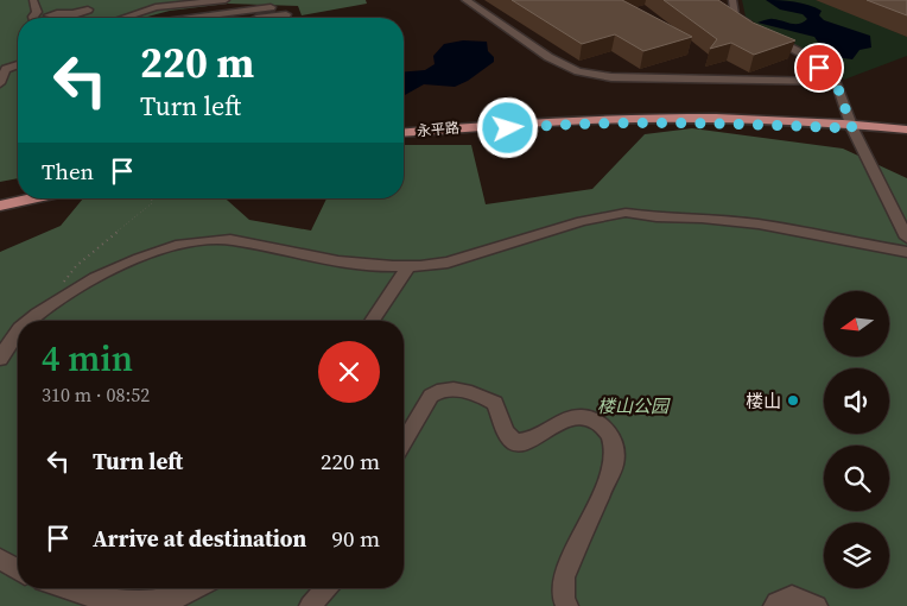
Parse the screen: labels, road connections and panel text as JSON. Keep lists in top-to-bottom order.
{
  "streets": {
    "main road": ["永平路"]
  },
  "parks": ["楼山公园"],
  "places": ["楼山"],
  "north": "left",
  "page": {
    "turn": ["220 m", "Turn left"],
    "then": "Then",
    "heading": ["4 min", "310 m · 08:52"],
    "list": [
      {
        "name": "Turn left",
        "value": "220 m"
      },
      {
        "name": "Arrive at destination",
        "value": "90 m"
      }
    ]
  }
}
